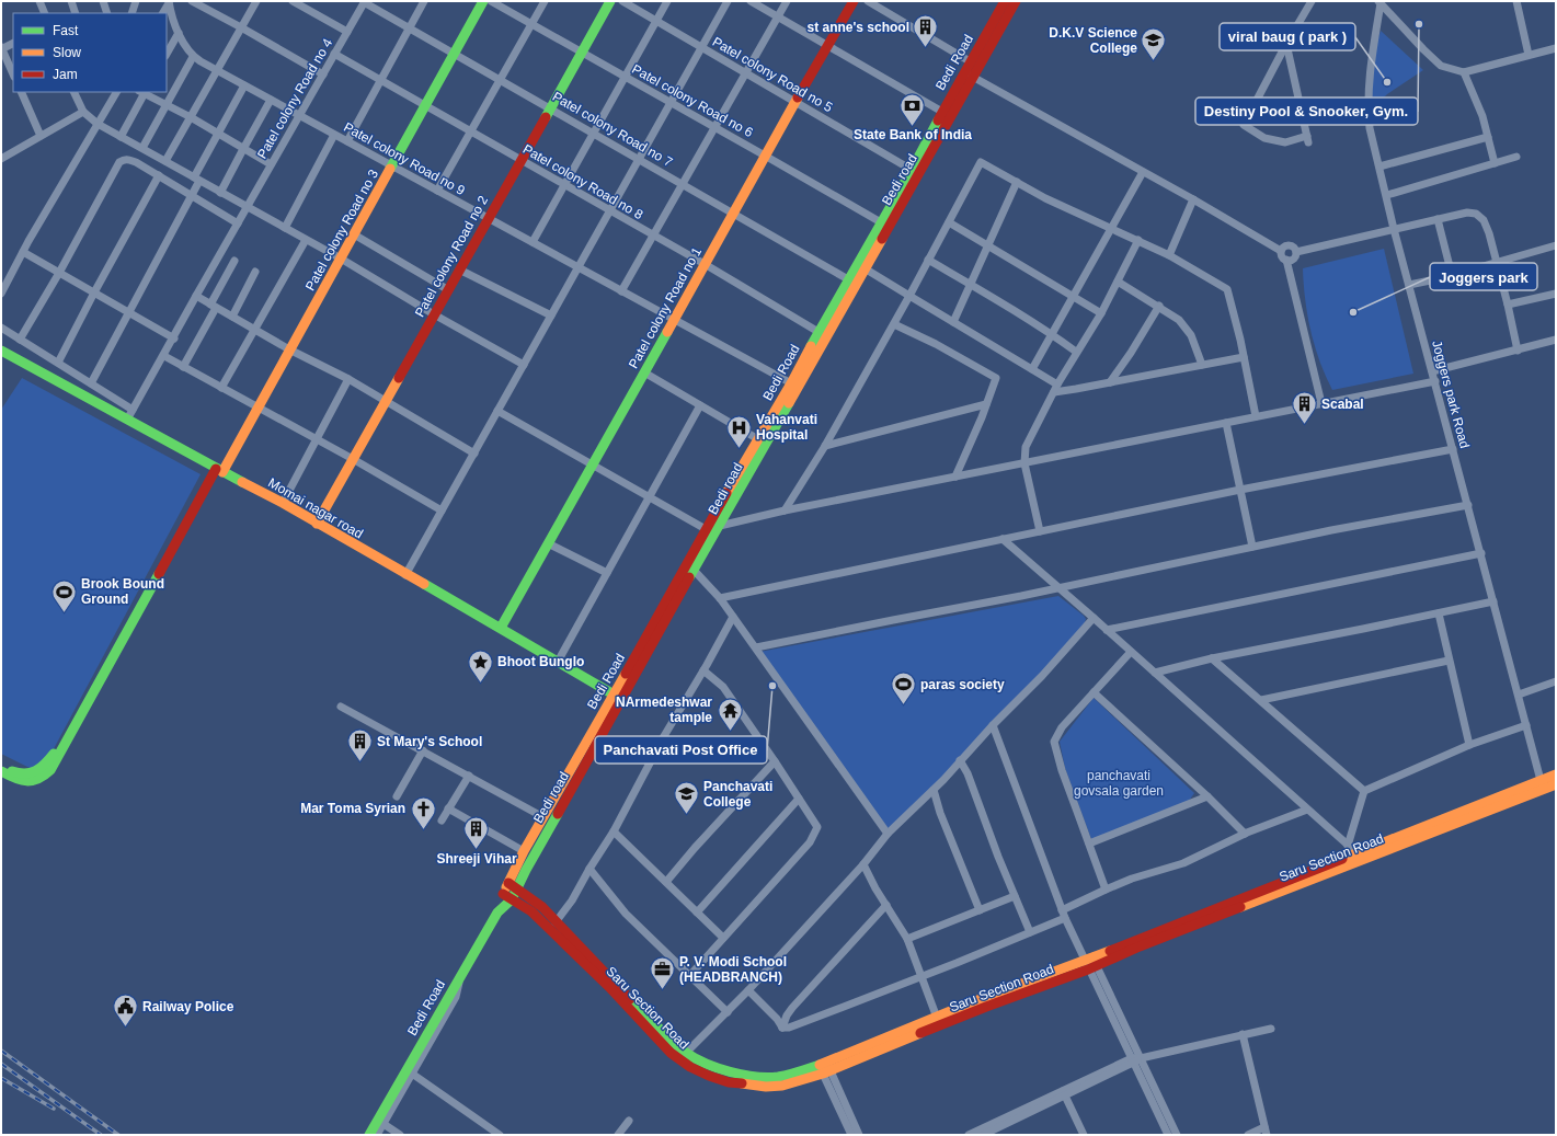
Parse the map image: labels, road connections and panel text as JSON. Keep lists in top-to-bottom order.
{
  "streets": {
    "street": [
      "Bedi Road",
      "Patel colony Road no 5",
      "Patel colony Road no 4",
      "Patel colony Road no 6",
      "Patel colony Road no 7",
      "Patel colony Road no 9",
      "Bedi road",
      "Patel colony Road no 8",
      "Patel colony Road no 3",
      "Patel colony Road no 2",
      "Patel colony Road no 1",
      "Joggers park Road",
      "Momai nagar road",
      "Saru Section Road"
    ]
  },
  "crossings": [
    ["Bedi Road", "Patel colony Road no 5"],
    ["Bedi Road", "Patel colony Road no 6"],
    ["Bedi Road", "Patel colony Road no 7"],
    ["Bedi Road", "Patel colony Road no 9"],
    ["Bedi Road", "Bedi road"],
    ["Bedi Road", "Patel colony Road no 8"],
    ["Bedi Road", "Momai nagar road"],
    ["Bedi Road", "Saru Section Road"],
    ["Patel colony Road no 5", "Patel colony Road no 1"],
    ["Patel colony Road no 4", "Patel colony Road no 7"],
    ["Patel colony Road no 4", "Patel colony Road no 9"],
    ["Patel colony Road no 4", "Patel colony Road no 8"],
    ["Patel colony Road no 4", "Momai nagar road"],
    ["Patel colony Road no 6", "Patel colony Road no 2"],
    ["Patel colony Road no 6", "Patel colony Road no 1"],
    ["Patel colony Road no 7", "Patel colony Road no 3"],
    ["Patel colony Road no 7", "Patel colony Road no 2"],
    ["Patel colony Road no 7", "Patel colony Road no 1"],
    ["Patel colony Road no 9", "Bedi road"],
    ["Patel colony Road no 9", "Patel colony Road no 3"],
    ["Patel colony Road no 9", "Patel colony Road no 2"],
    ["Patel colony Road no 9", "Patel colony Road no 1"],
    ["Bedi road", "Saru Section Road"],
    ["Patel colony Road no 8", "Patel colony Road no 3"],
    ["Patel colony Road no 8", "Patel colony Road no 2"],
    ["Patel colony Road no 8", "Patel colony Road no 1"],
    ["Patel colony Road no 3", "Momai nagar road"],
    ["Patel colony Road no 2", "Momai nagar road"],
    ["Patel colony Road no 1", "Momai nagar road"],
    ["Joggers park Road", "Saru Section Road"]
  ],
  "parks": ["panchavati govsala garden"],
  "places": {
    "other": [
      "Destiny Pool & Snooker, Gym.",
      "viral baug ( park )",
      "Joggers park",
      "Panchavati Post Office"
    ],
    "building": [
      "st anne's school",
      "Scabal",
      "St Mary's School",
      "Shreeji Vihar"
    ],
    "school or university": ["D.K.V Science College", "Panchavati College"],
    "bank": ["State Bank of India"],
    "hospital": ["Vahanvati Hospital"],
    "sports": ["Brook Bound Ground", "paras society"],
    "place": ["Bhoot Bunglo"],
    "temple": ["NArmedeshwar tample"],
    "church": ["Mar Toma Syrian"],
    "office": ["P. V. Modi School (HEADBRANCH)"],
    "public building": ["Railway Police"]
  },
  "legend": ["Fast", "Slow", "Jam"]
}
